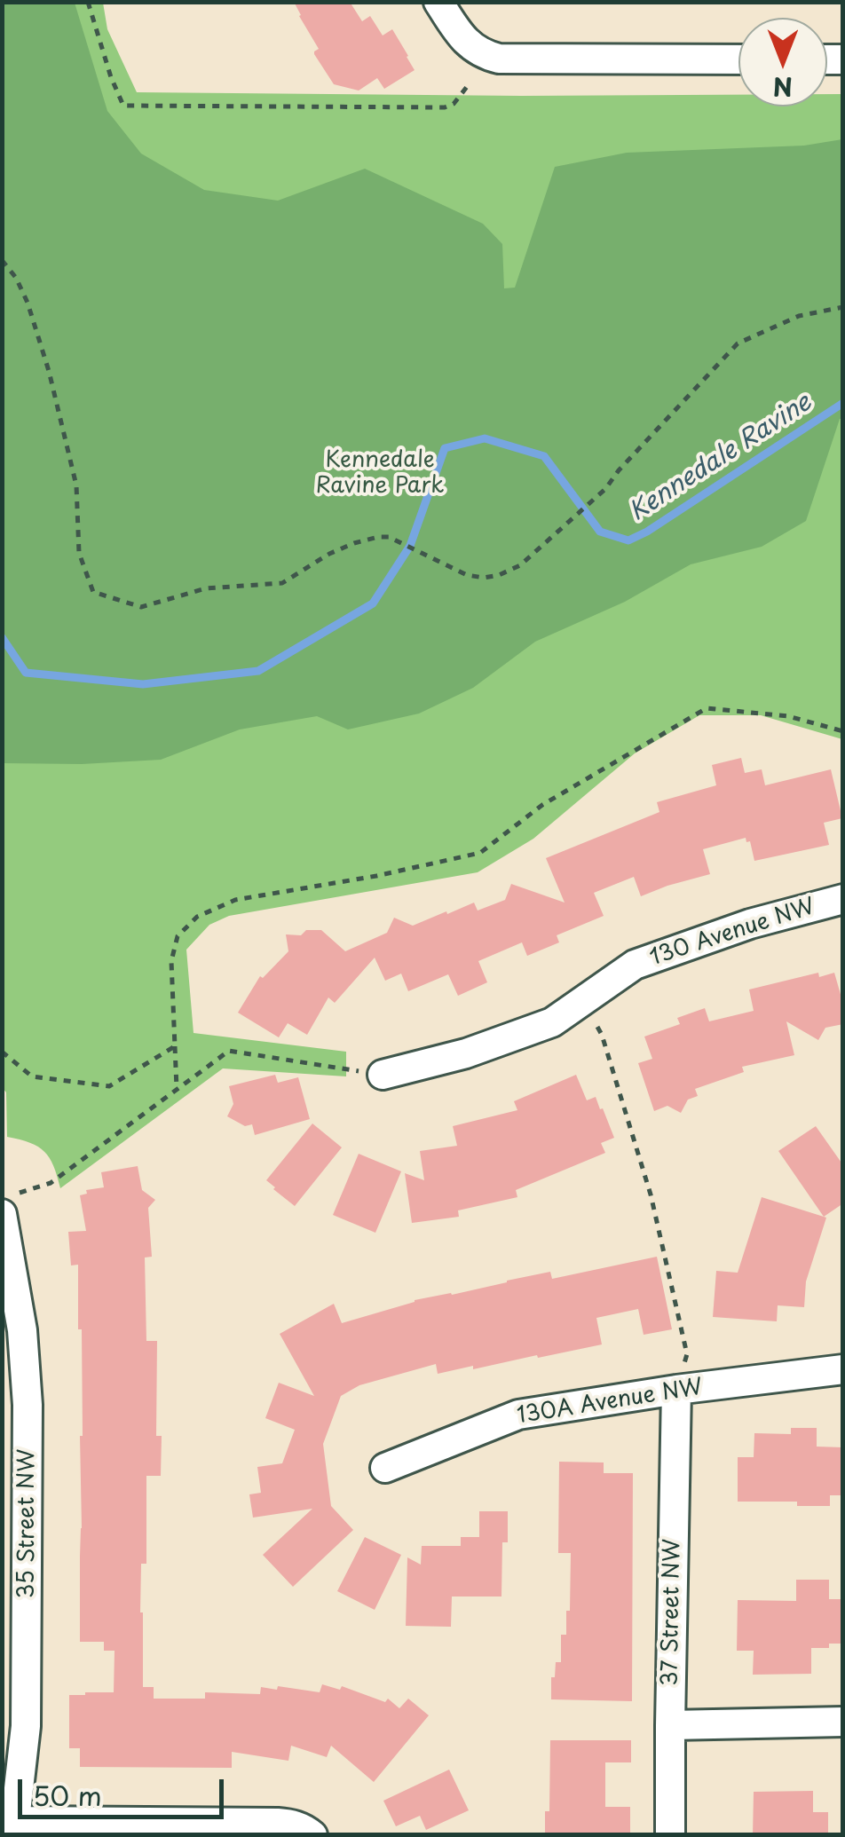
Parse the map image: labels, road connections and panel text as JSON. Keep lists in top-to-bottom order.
{
  "streets": {
    "street": [
      "130 Avenue NW",
      "130A Avenue NW",
      "35 Street NW",
      "37 Street NW"
    ]
  },
  "crossings": [
    ["130A Avenue NW", "37 Street NW"]
  ],
  "water": ["Kennedale Ravine"],
  "parks": ["Kennedale Ravine Park"],
  "scale_bar": "50 m",
  "north": "bottom"
}
